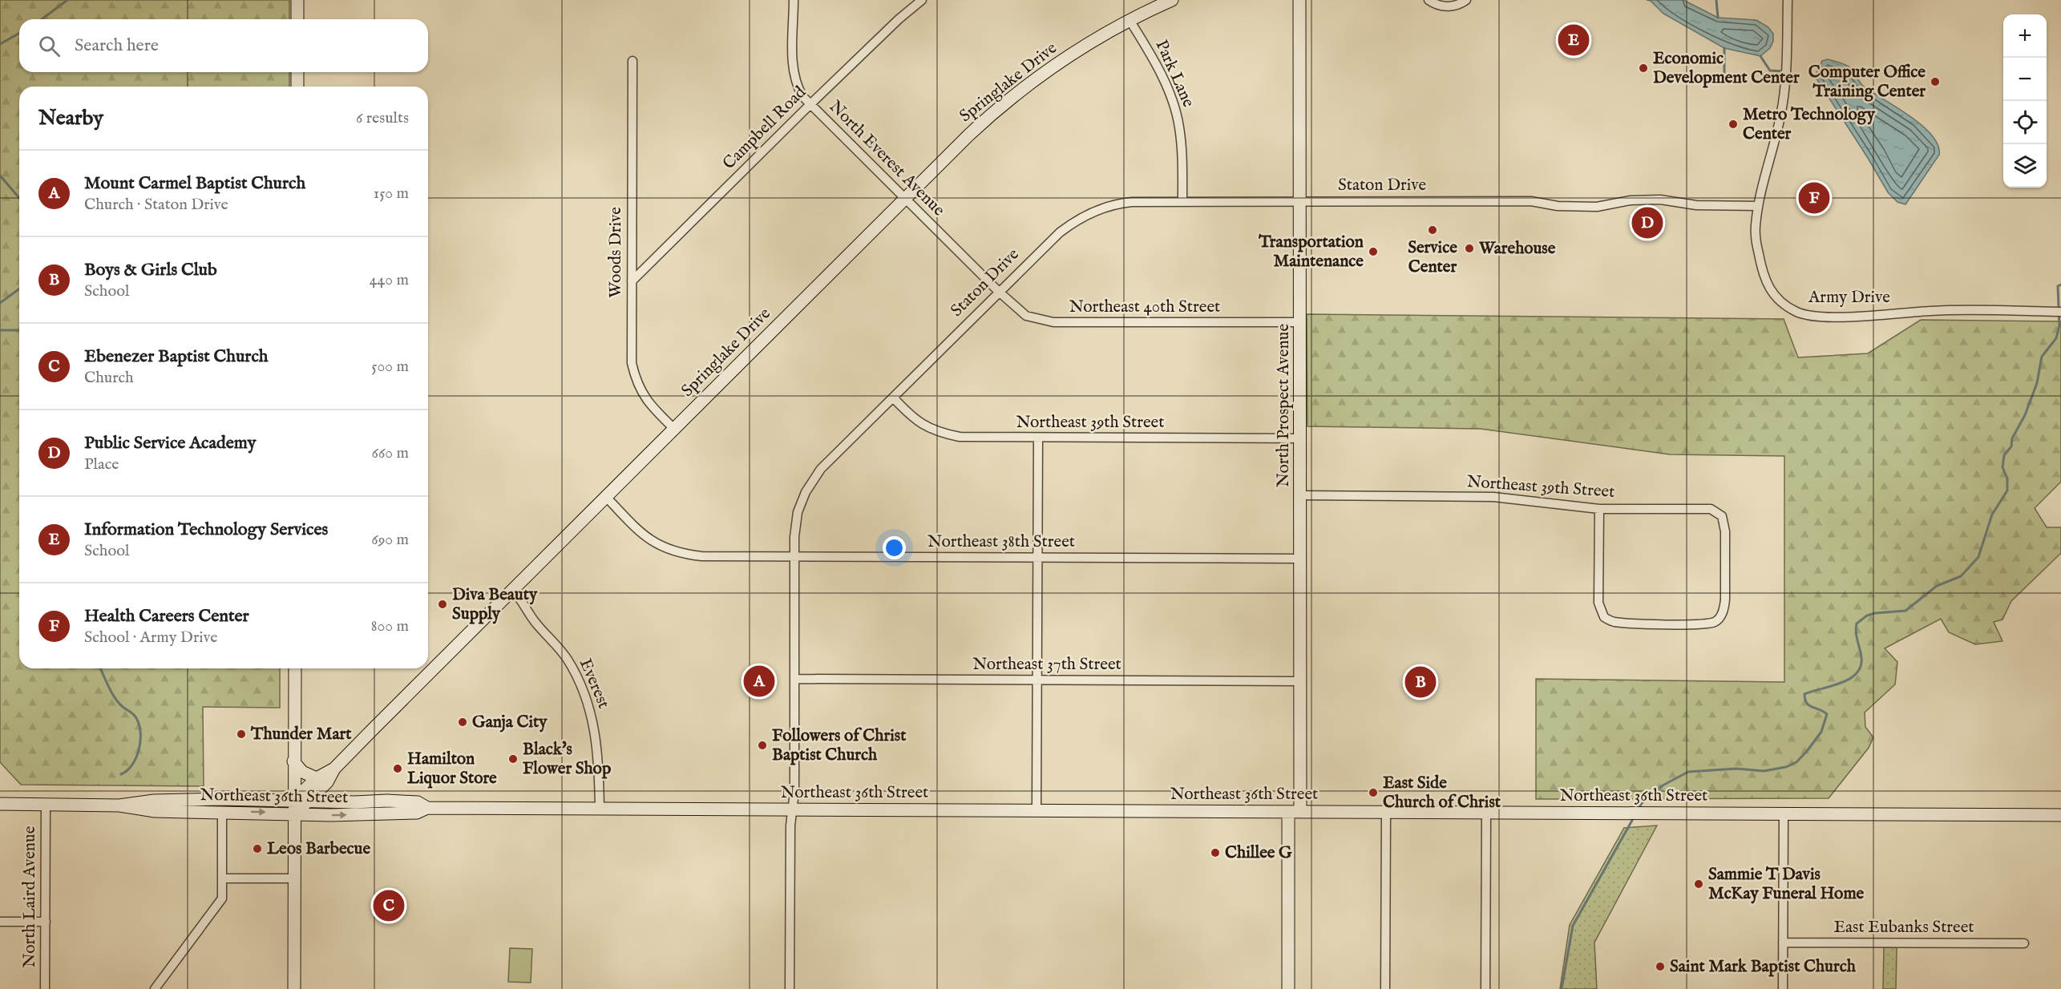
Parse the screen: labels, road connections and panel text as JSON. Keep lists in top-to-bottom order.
{
  "streets": {
    "street": [
      "Park Lane",
      "Springlake Drive",
      "Campbell Road",
      "North Everest Avenue",
      "Staton Drive",
      "Woods Drive",
      "Army Drive",
      "Northeast 40th Street",
      "North Prospect Avenue",
      "Northeast 39th Street",
      "Northeast 38th Street",
      "Northeast 37th Street",
      "Everest",
      "Northeast 36th Street",
      "North Laird Avenue",
      "East Eubanks Street"
    ]
  },
  "crossings": [
    ["Park Lane", "Springlake Drive"],
    ["Park Lane", "Staton Drive"],
    ["Springlake Drive", "North Everest Avenue"],
    ["Springlake Drive", "Woods Drive"],
    ["Springlake Drive", "Northeast 38th Street"],
    ["Springlake Drive", "Everest"],
    ["Springlake Drive", "Northeast 36th Street"],
    ["Campbell Road", "North Everest Avenue"],
    ["Campbell Road", "Woods Drive"],
    ["North Everest Avenue", "Staton Drive"],
    ["North Everest Avenue", "Northeast 40th Street"],
    ["Staton Drive", "Army Drive"],
    ["Staton Drive", "Northeast 40th Street"],
    ["Staton Drive", "North Prospect Avenue"],
    ["Staton Drive", "Northeast 39th Street"],
    ["Staton Drive", "Northeast 38th Street"],
    ["Staton Drive", "Northeast 37th Street"],
    ["Staton Drive", "Northeast 36th Street"],
    ["Northeast 40th Street", "North Prospect Avenue"],
    ["North Prospect Avenue", "Northeast 39th Street"],
    ["North Prospect Avenue", "Northeast 38th Street"],
    ["North Prospect Avenue", "Northeast 37th Street"],
    ["North Prospect Avenue", "Northeast 36th Street"],
    ["Everest", "Northeast 36th Street"],
    ["Northeast 36th Street", "North Laird Avenue"]
  ],
  "places": [
    "Economic Development Center",
    "Computer Office Training Center",
    "Metro Technology Center",
    "Service Center",
    "Warehouse",
    "Transportation Maintenance",
    "Diva Beauty Supply",
    "Ganja City",
    "Thunder Mart",
    "Followers of Christ Baptist Church",
    "Black's Flower Shop",
    "Hamilton Liquor Store",
    "East Side Church of Christ",
    "Leos Barbecue",
    "Chillee G",
    "Sammie T Davis McKay Funeral Home",
    "Saint Mark Baptist Church"
  ],
  "page": {
    "map_buttons": ["+", "−"],
    "search": "Search here",
    "pins": [
      "E",
      "F",
      "D",
      "A",
      "B",
      "C"
    ],
    "heading": ["Nearby", "6 results"],
    "list": [
      {
        "mark": "A",
        "name": "Mount Carmel Baptist Church",
        "note": "Church · Staton Drive",
        "value": "150 m"
      },
      {
        "mark": "B",
        "name": "Boys & Girls Club",
        "note": "School",
        "value": "440 m"
      },
      {
        "mark": "C",
        "name": "Ebenezer Baptist Church",
        "note": "Church",
        "value": "500 m"
      },
      {
        "mark": "D",
        "name": "Public Service Academy",
        "note": "Place",
        "value": "660 m"
      },
      {
        "mark": "E",
        "name": "Information Technology Services",
        "note": "School",
        "value": "690 m"
      },
      {
        "mark": "F",
        "name": "Health Careers Center",
        "note": "School · Army Drive",
        "value": "800 m"
      }
    ]
  }
}
